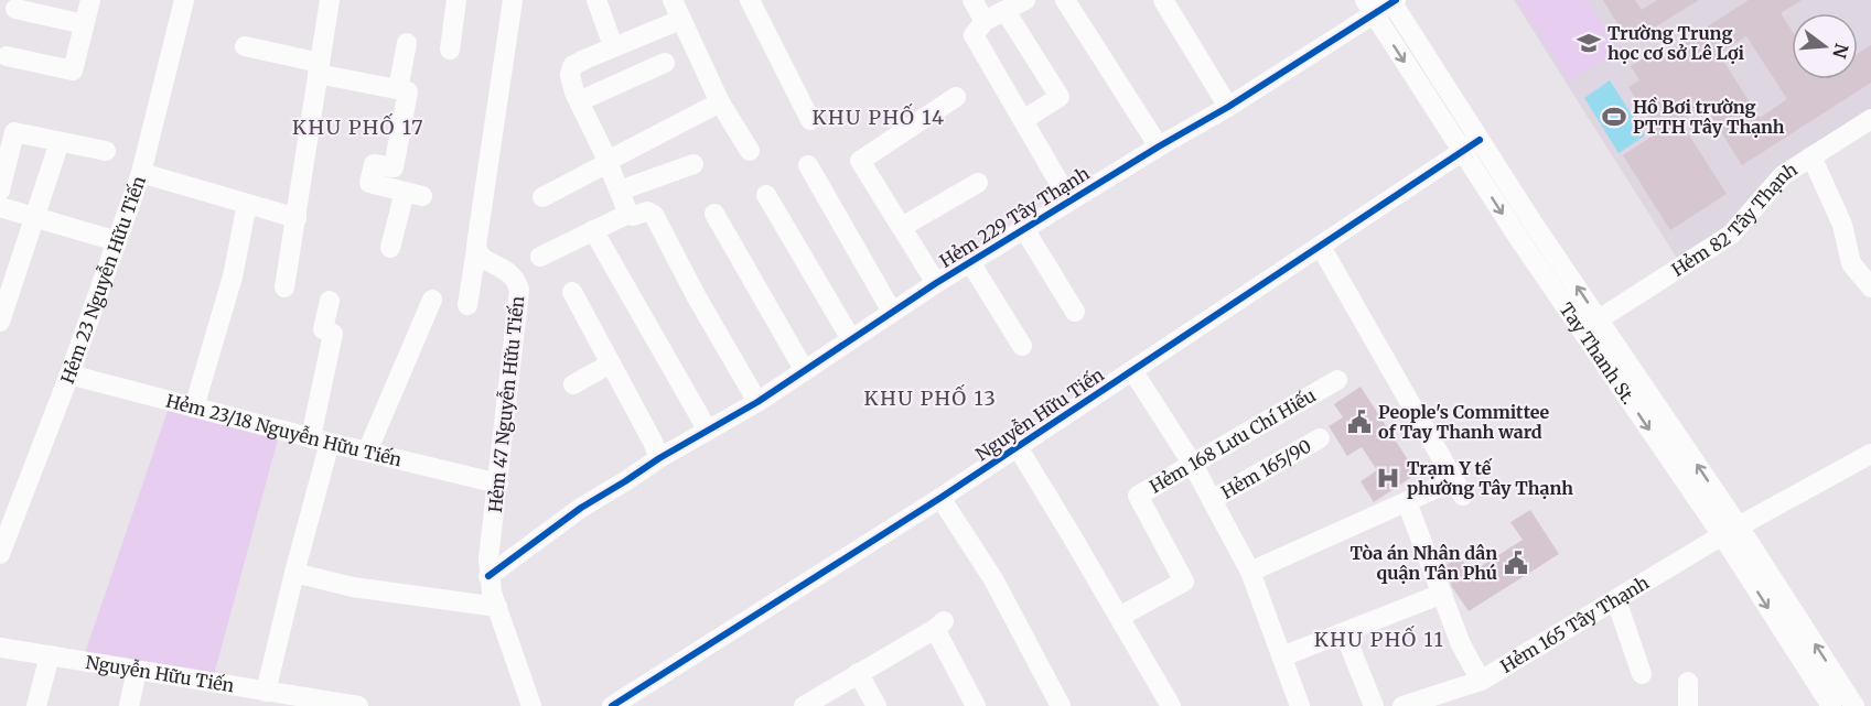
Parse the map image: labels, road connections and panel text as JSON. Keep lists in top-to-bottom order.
{
  "streets": {
    "street": [
      "Hẻm 229 Tây Thạnh",
      "Hẻm 82 Tây Thạnh",
      "Hẻm 23 Nguyễn Hữu Tiến",
      "Tay Thanh St.",
      "Hẻm 47 Nguyễn Hữu Tiến",
      "Nguyễn Hữu Tiến",
      "Hẻm 23/18 Nguyễn Hữu Tiến",
      "Hẻm 168 Lưu Chí Hiếu",
      "Hẻm 165/90",
      "Hẻm 165 Tây Thạnh"
    ]
  },
  "crossings": [
    ["Hẻm 229 Tây Thạnh", "Tay Thanh St."],
    ["Hẻm 229 Tây Thạnh", "Hẻm 47 Nguyễn Hữu Tiến"],
    ["Hẻm 82 Tây Thạnh", "Tay Thanh St."],
    ["Hẻm 23 Nguyễn Hữu Tiến", "Hẻm 23/18 Nguyễn Hữu Tiến"],
    ["Tay Thanh St.", "Nguyễn Hữu Tiến"],
    ["Tay Thanh St.", "Hẻm 165 Tây Thạnh"],
    ["Hẻm 47 Nguyễn Hữu Tiến", "Hẻm 23/18 Nguyễn Hữu Tiến"]
  ],
  "districts": [
    "KHU PHỐ 14",
    "KHU PHỐ 17",
    "KHU PHỐ 13",
    "KHU PHỐ 11"
  ],
  "places": {
    "school or university": ["Trường Trung học cơ sở Lê Lợi"],
    "sports": ["Hồ Bơi trường PTTH Tây Thạnh"],
    "public building": ["People's Committee of Tay Thanh ward", "Tòa án Nhân dân quận Tân Phú"],
    "hospital": ["Trạm Y tế phường Tây Thạnh"]
  },
  "north": "right"
}
